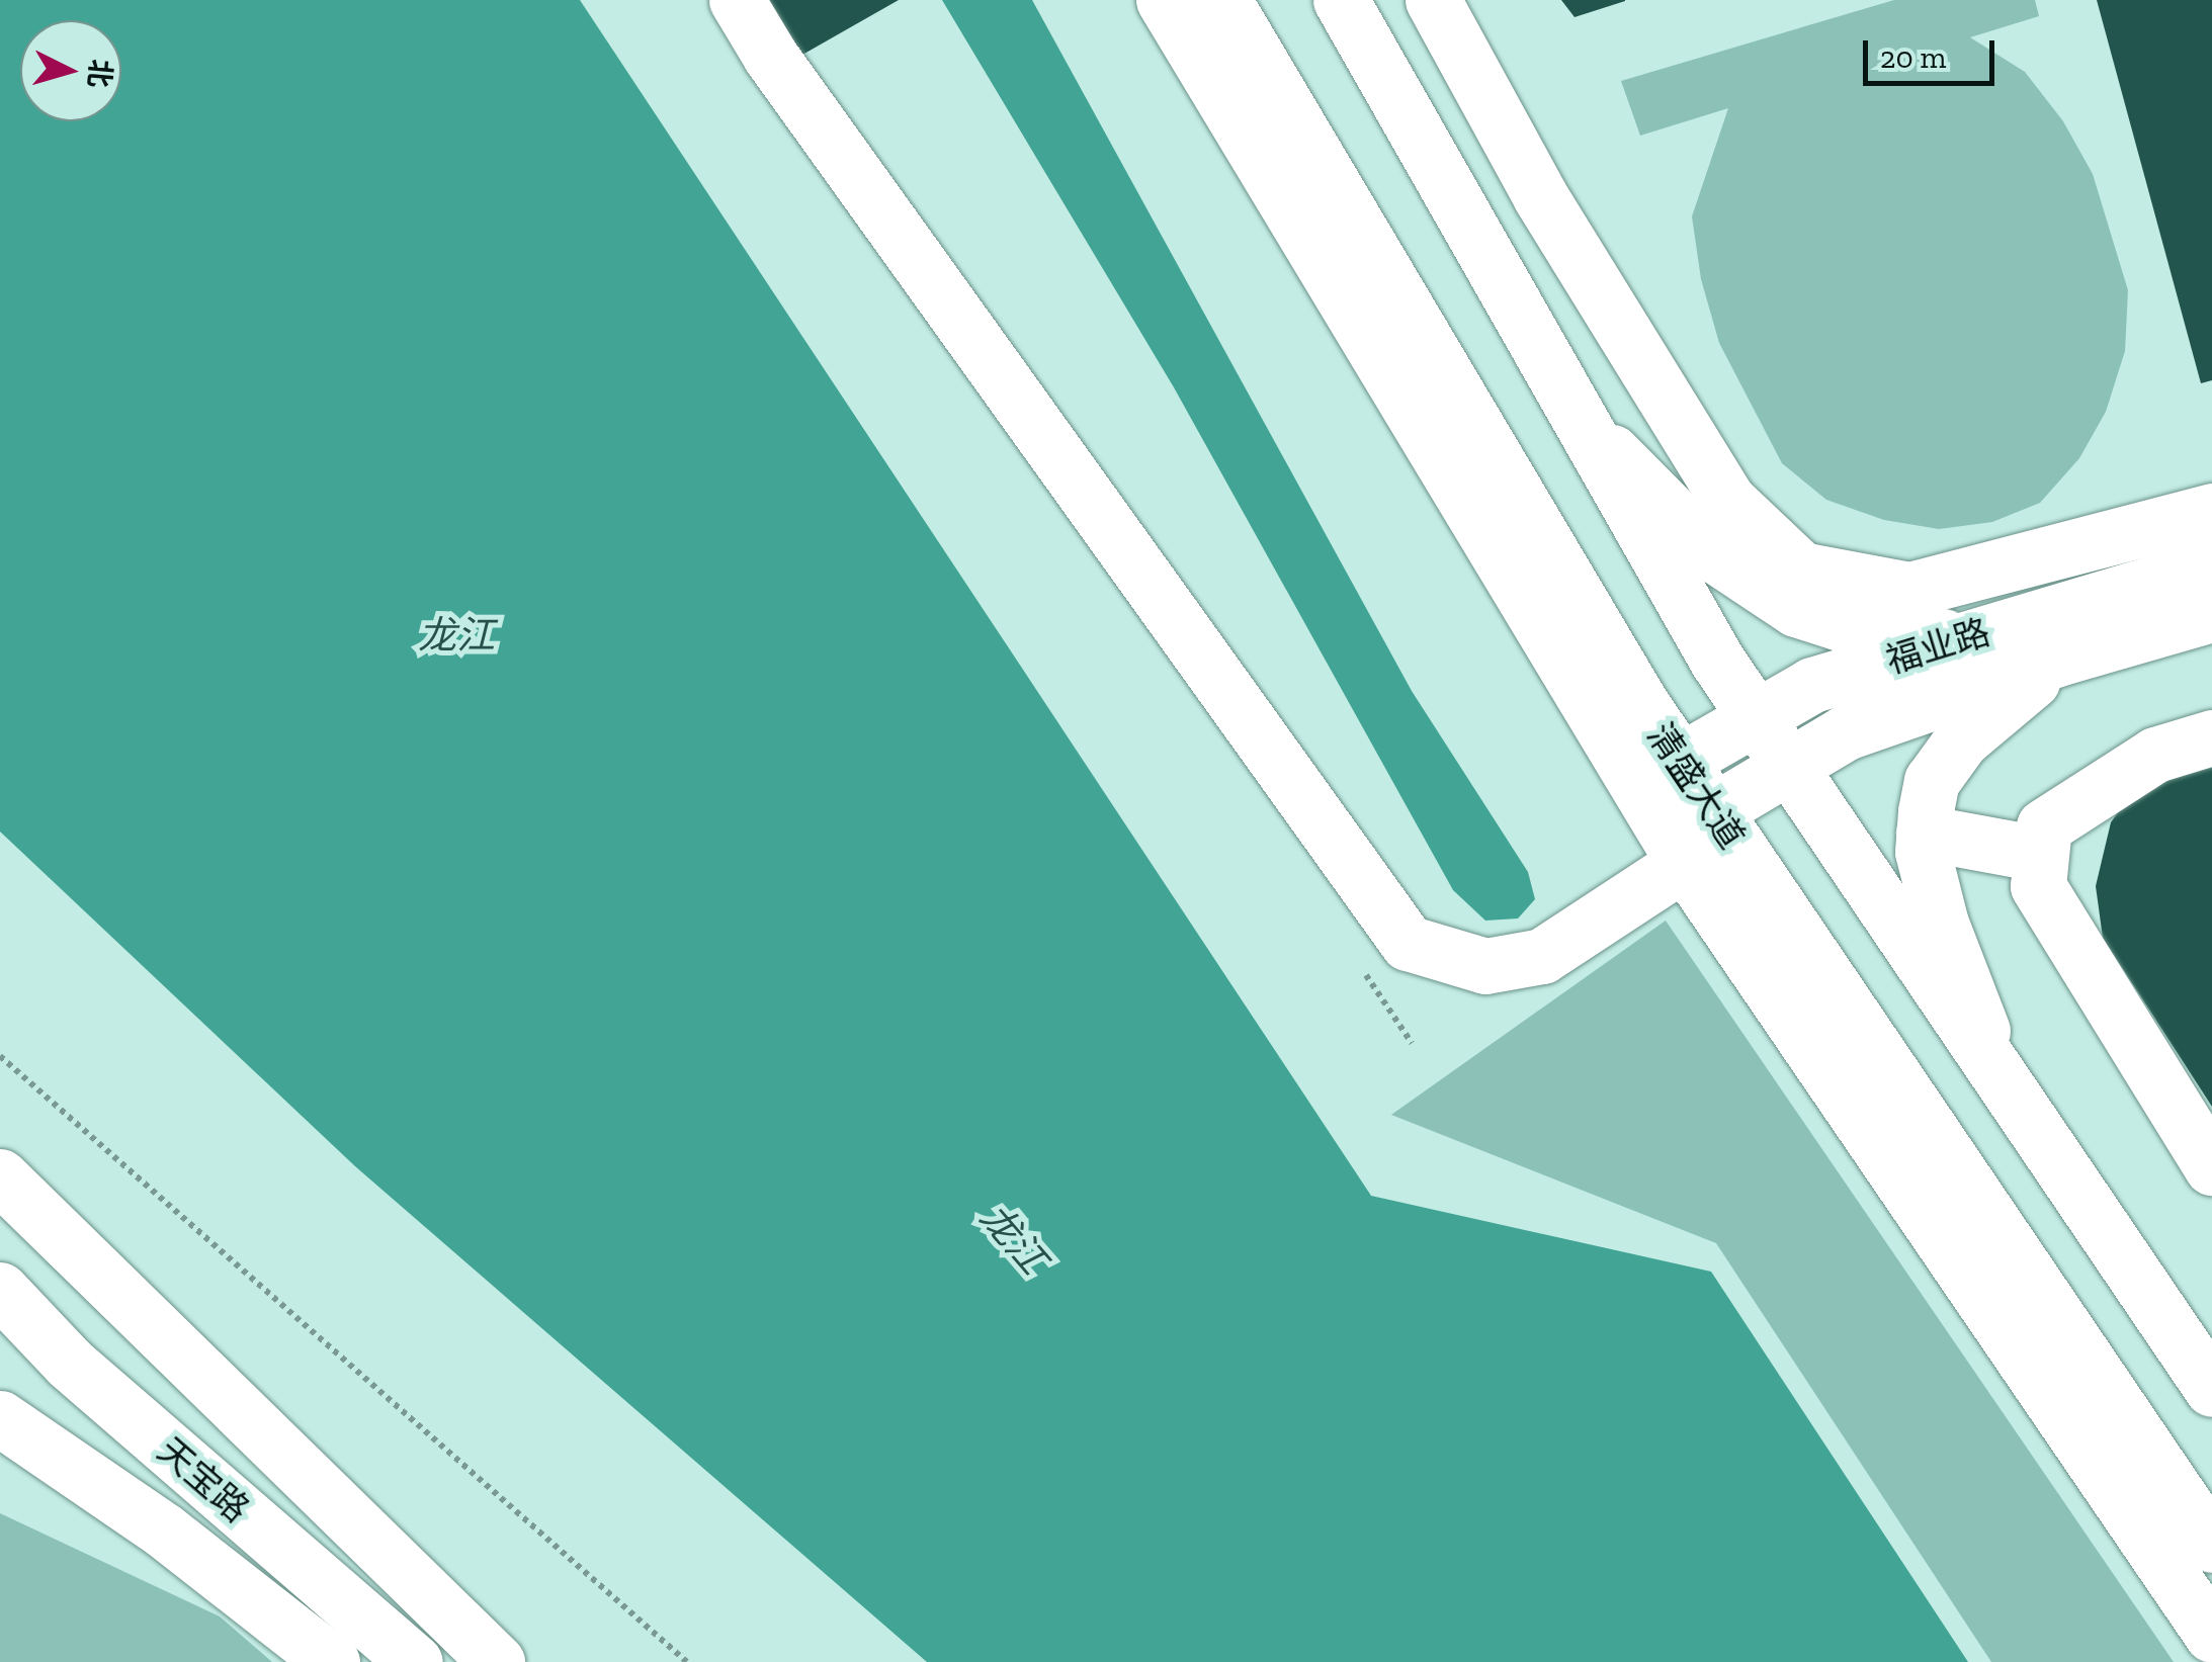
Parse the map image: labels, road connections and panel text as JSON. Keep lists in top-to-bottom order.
{
  "streets": {
    "street": ["福业路", "清盛大道", "天宝路"]
  },
  "crossings": [
    ["福业路", "清盛大道"]
  ],
  "water": ["龙江"],
  "scale_bar": "20 m",
  "north": "right"
}
